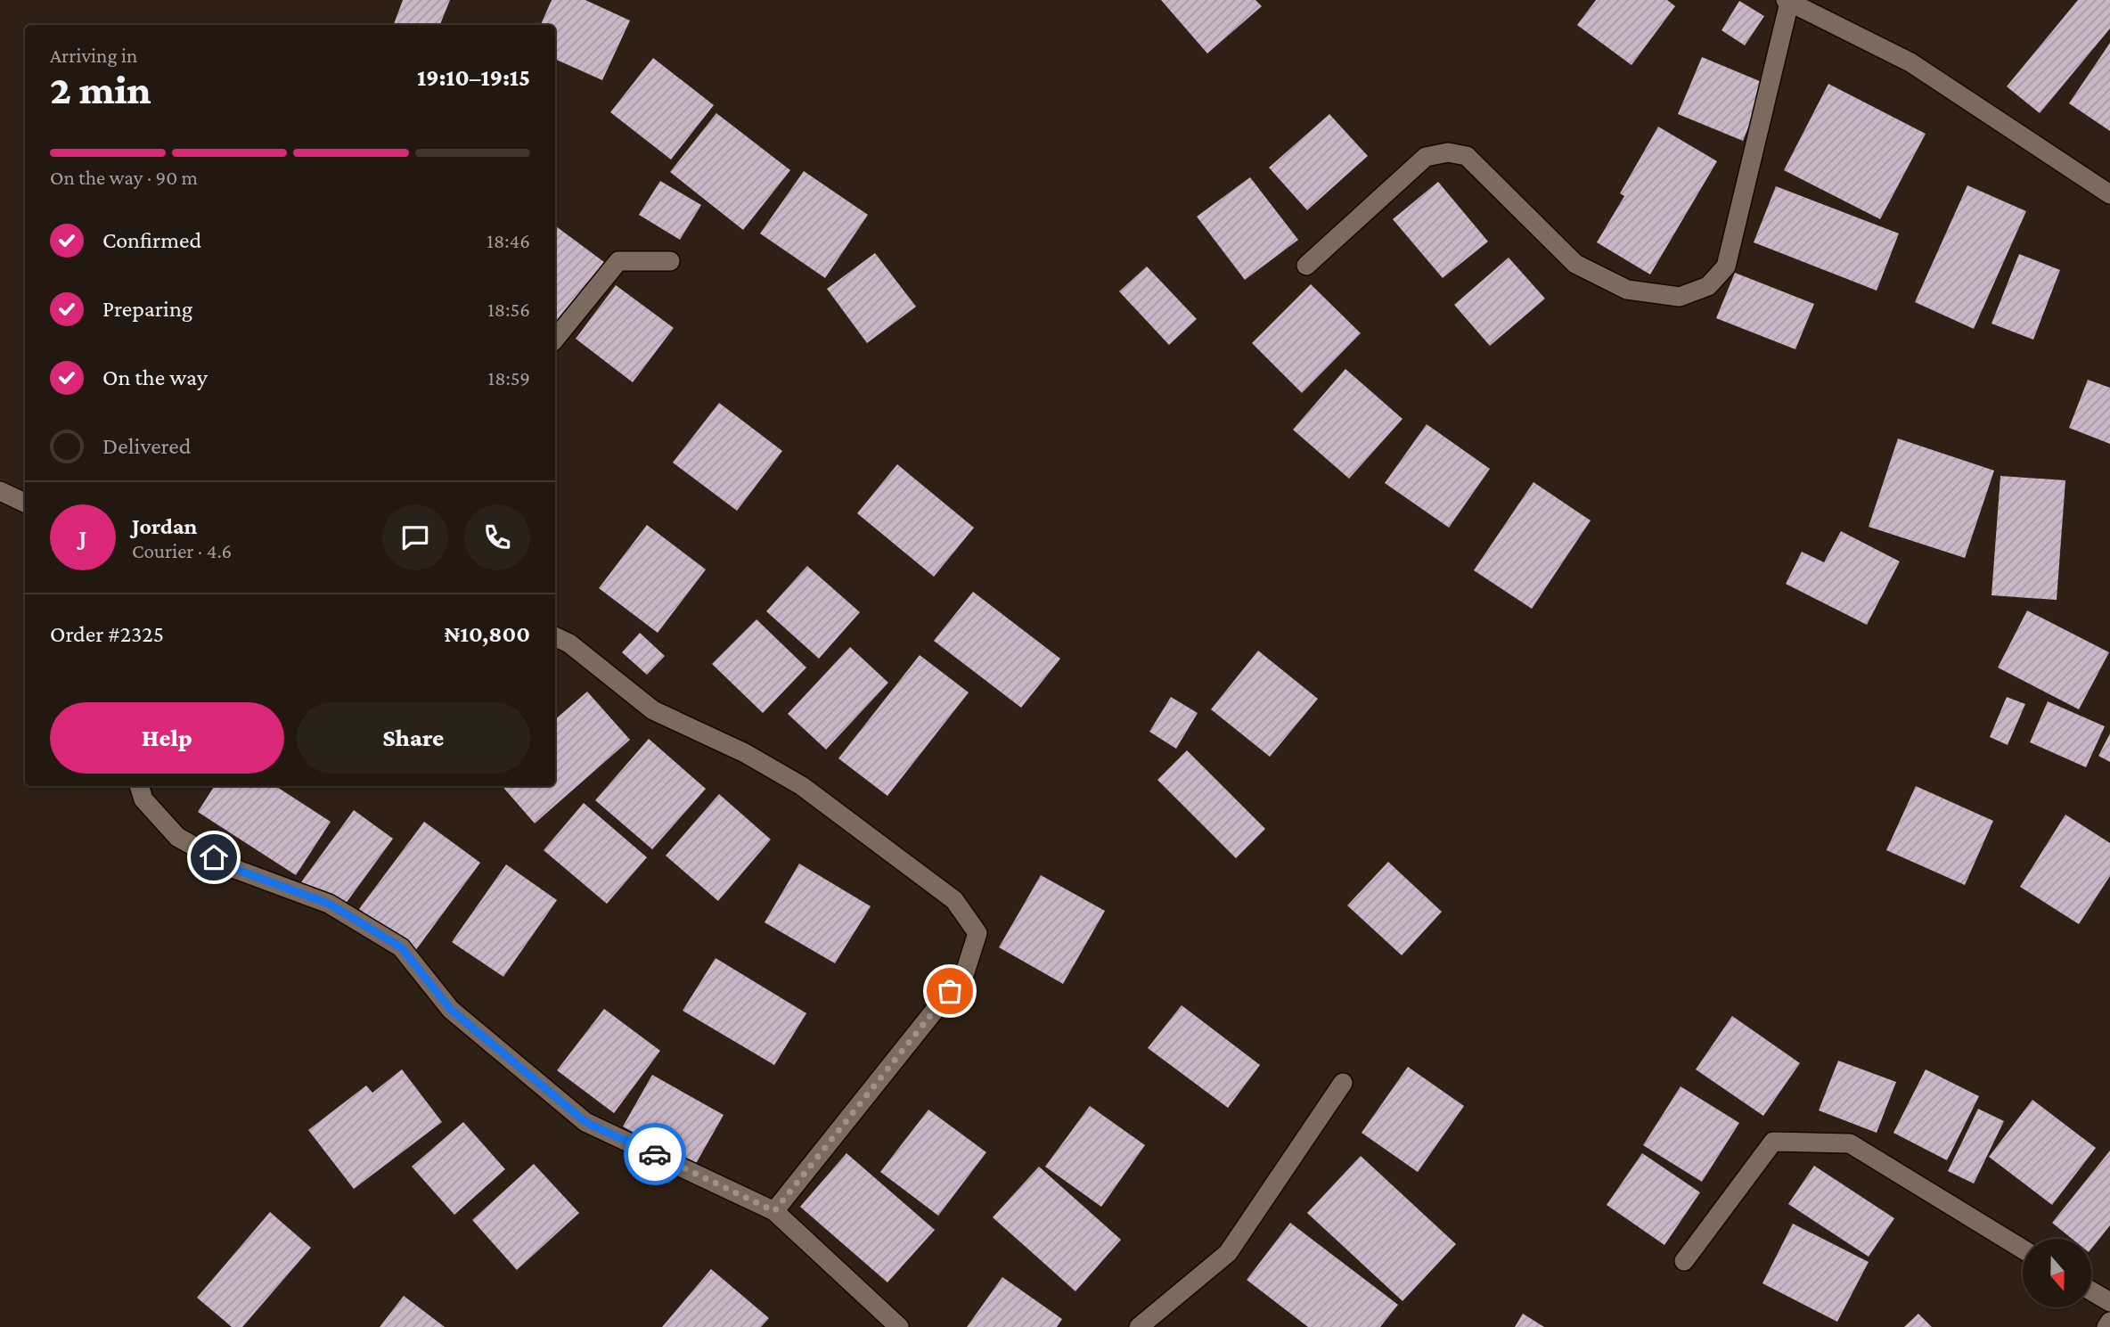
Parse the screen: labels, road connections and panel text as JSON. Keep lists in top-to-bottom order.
{
  "north": "bottom",
  "page": {
    "heading": ["2 min", "Arriving in", "19:10–19:15"],
    "panel": [
      "Jordan",
      "Courier · 4.6",
      "Order #2325",
      "₦10,800"
    ],
    "bar": "On the way · 90 m",
    "list": [
      ["Confirmed", "18:46"],
      ["Preparing", "18:56"],
      ["On the way", "18:59"],
      "Delivered"
    ],
    "round": "J",
    "buttons": ["Help", "Share"]
  }
}
